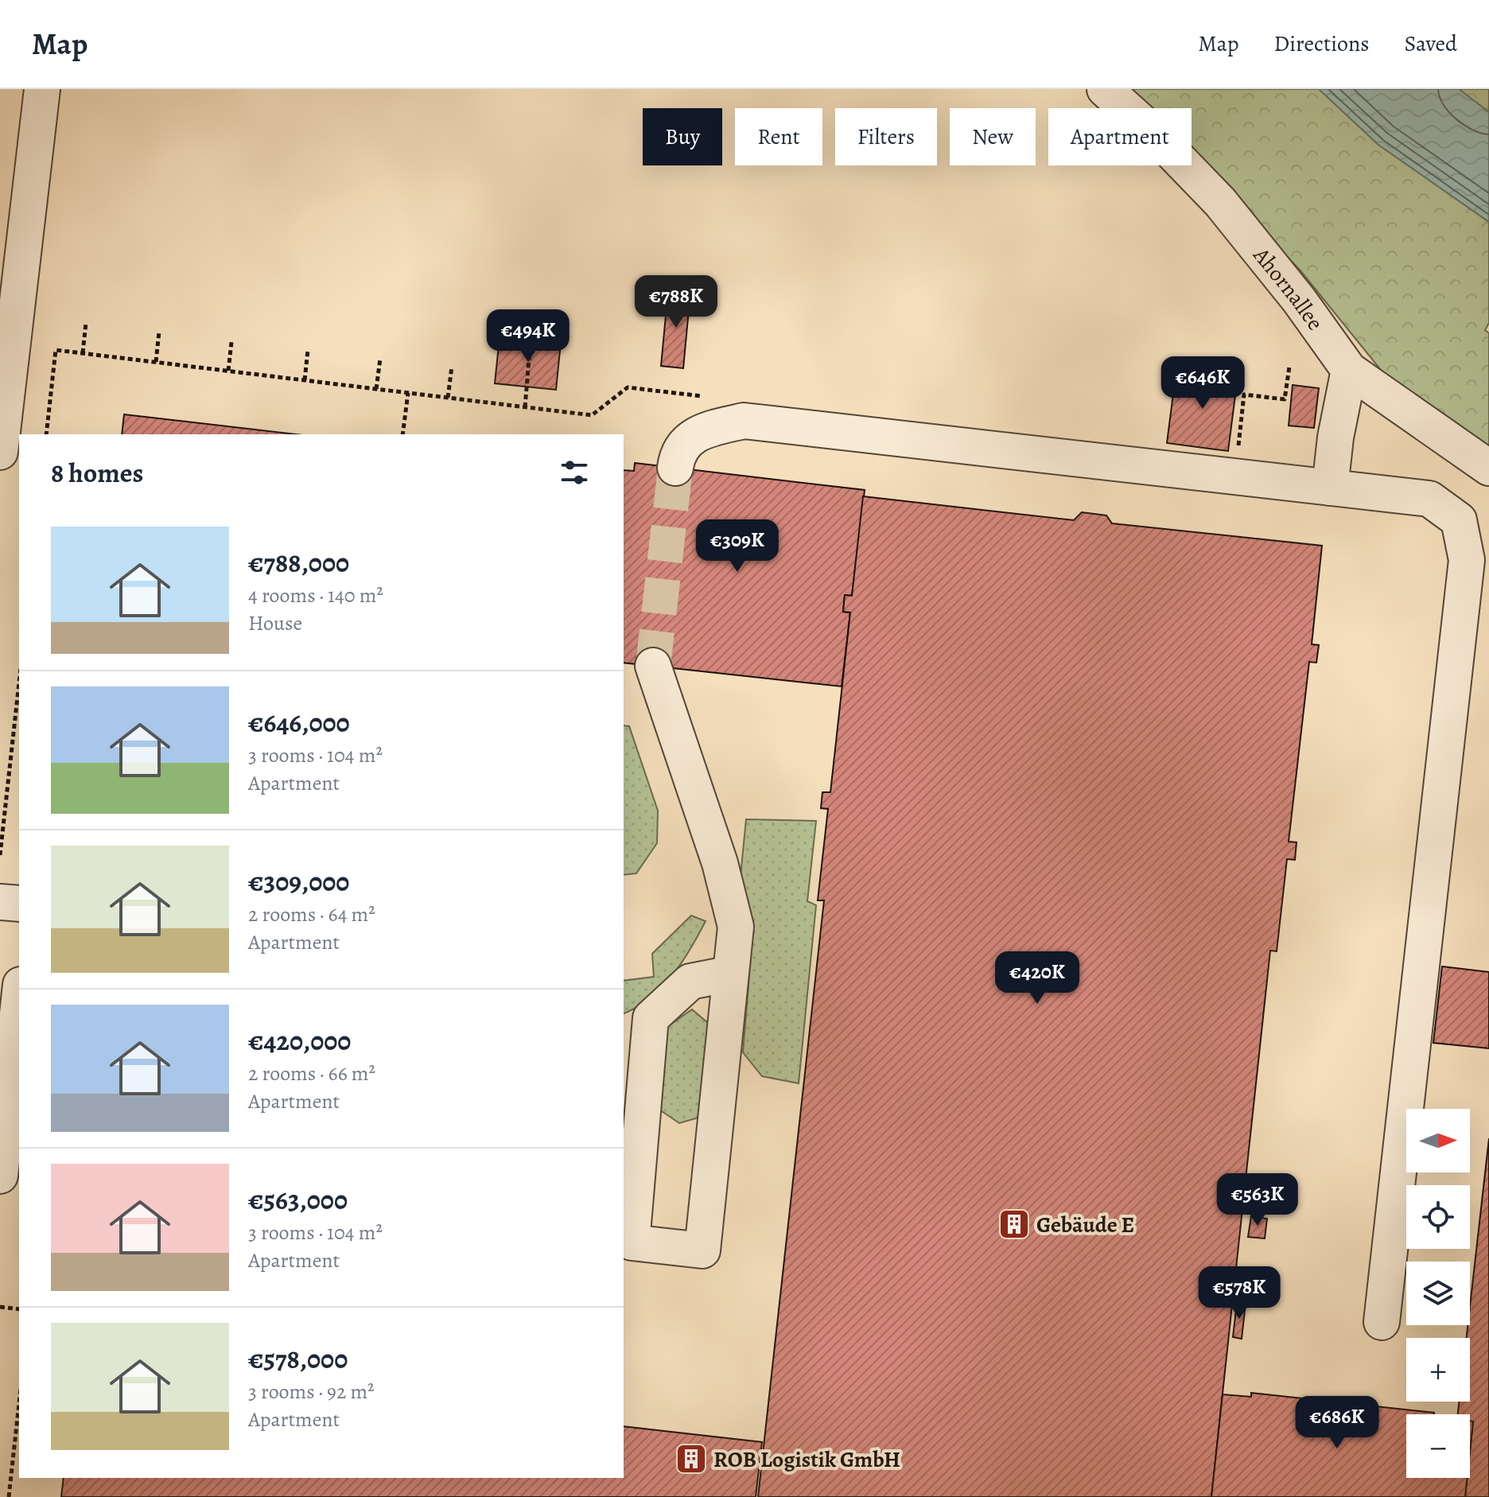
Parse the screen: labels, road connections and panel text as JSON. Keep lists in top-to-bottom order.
{
  "streets": {
    "lane": ["Ahornallee"]
  },
  "places": {
    "building": ["Gebäude E", "ROB Logistik GmbH"]
  },
  "north": "right",
  "page": {
    "header": "Map",
    "nav": ["Map", "Directions", "Saved"],
    "chip": [
      "Buy",
      "Rent",
      "Filters",
      "New",
      "Apartment"
    ],
    "price": [
      "€788K",
      "€494K",
      "€646K",
      "€309K",
      "€420K",
      "€563K",
      "€578K",
      "€686K"
    ],
    "heading": "8 homes",
    "list": [
      {
        "name": "€788,000",
        "note": "4 rooms · 140 m² · House"
      },
      {
        "name": "€646,000",
        "note": "3 rooms · 104 m² · Apartment"
      },
      {
        "name": "€309,000",
        "note": "2 rooms · 64 m² · Apartment"
      },
      {
        "name": "€420,000",
        "note": "2 rooms · 66 m² · Apartment"
      },
      {
        "name": "€563,000",
        "note": "3 rooms · 104 m² · Apartment"
      },
      {
        "name": "€578,000",
        "note": "3 rooms · 92 m² · Apartment"
      }
    ],
    "map_buttons": ["+", "−"]
  }
}
